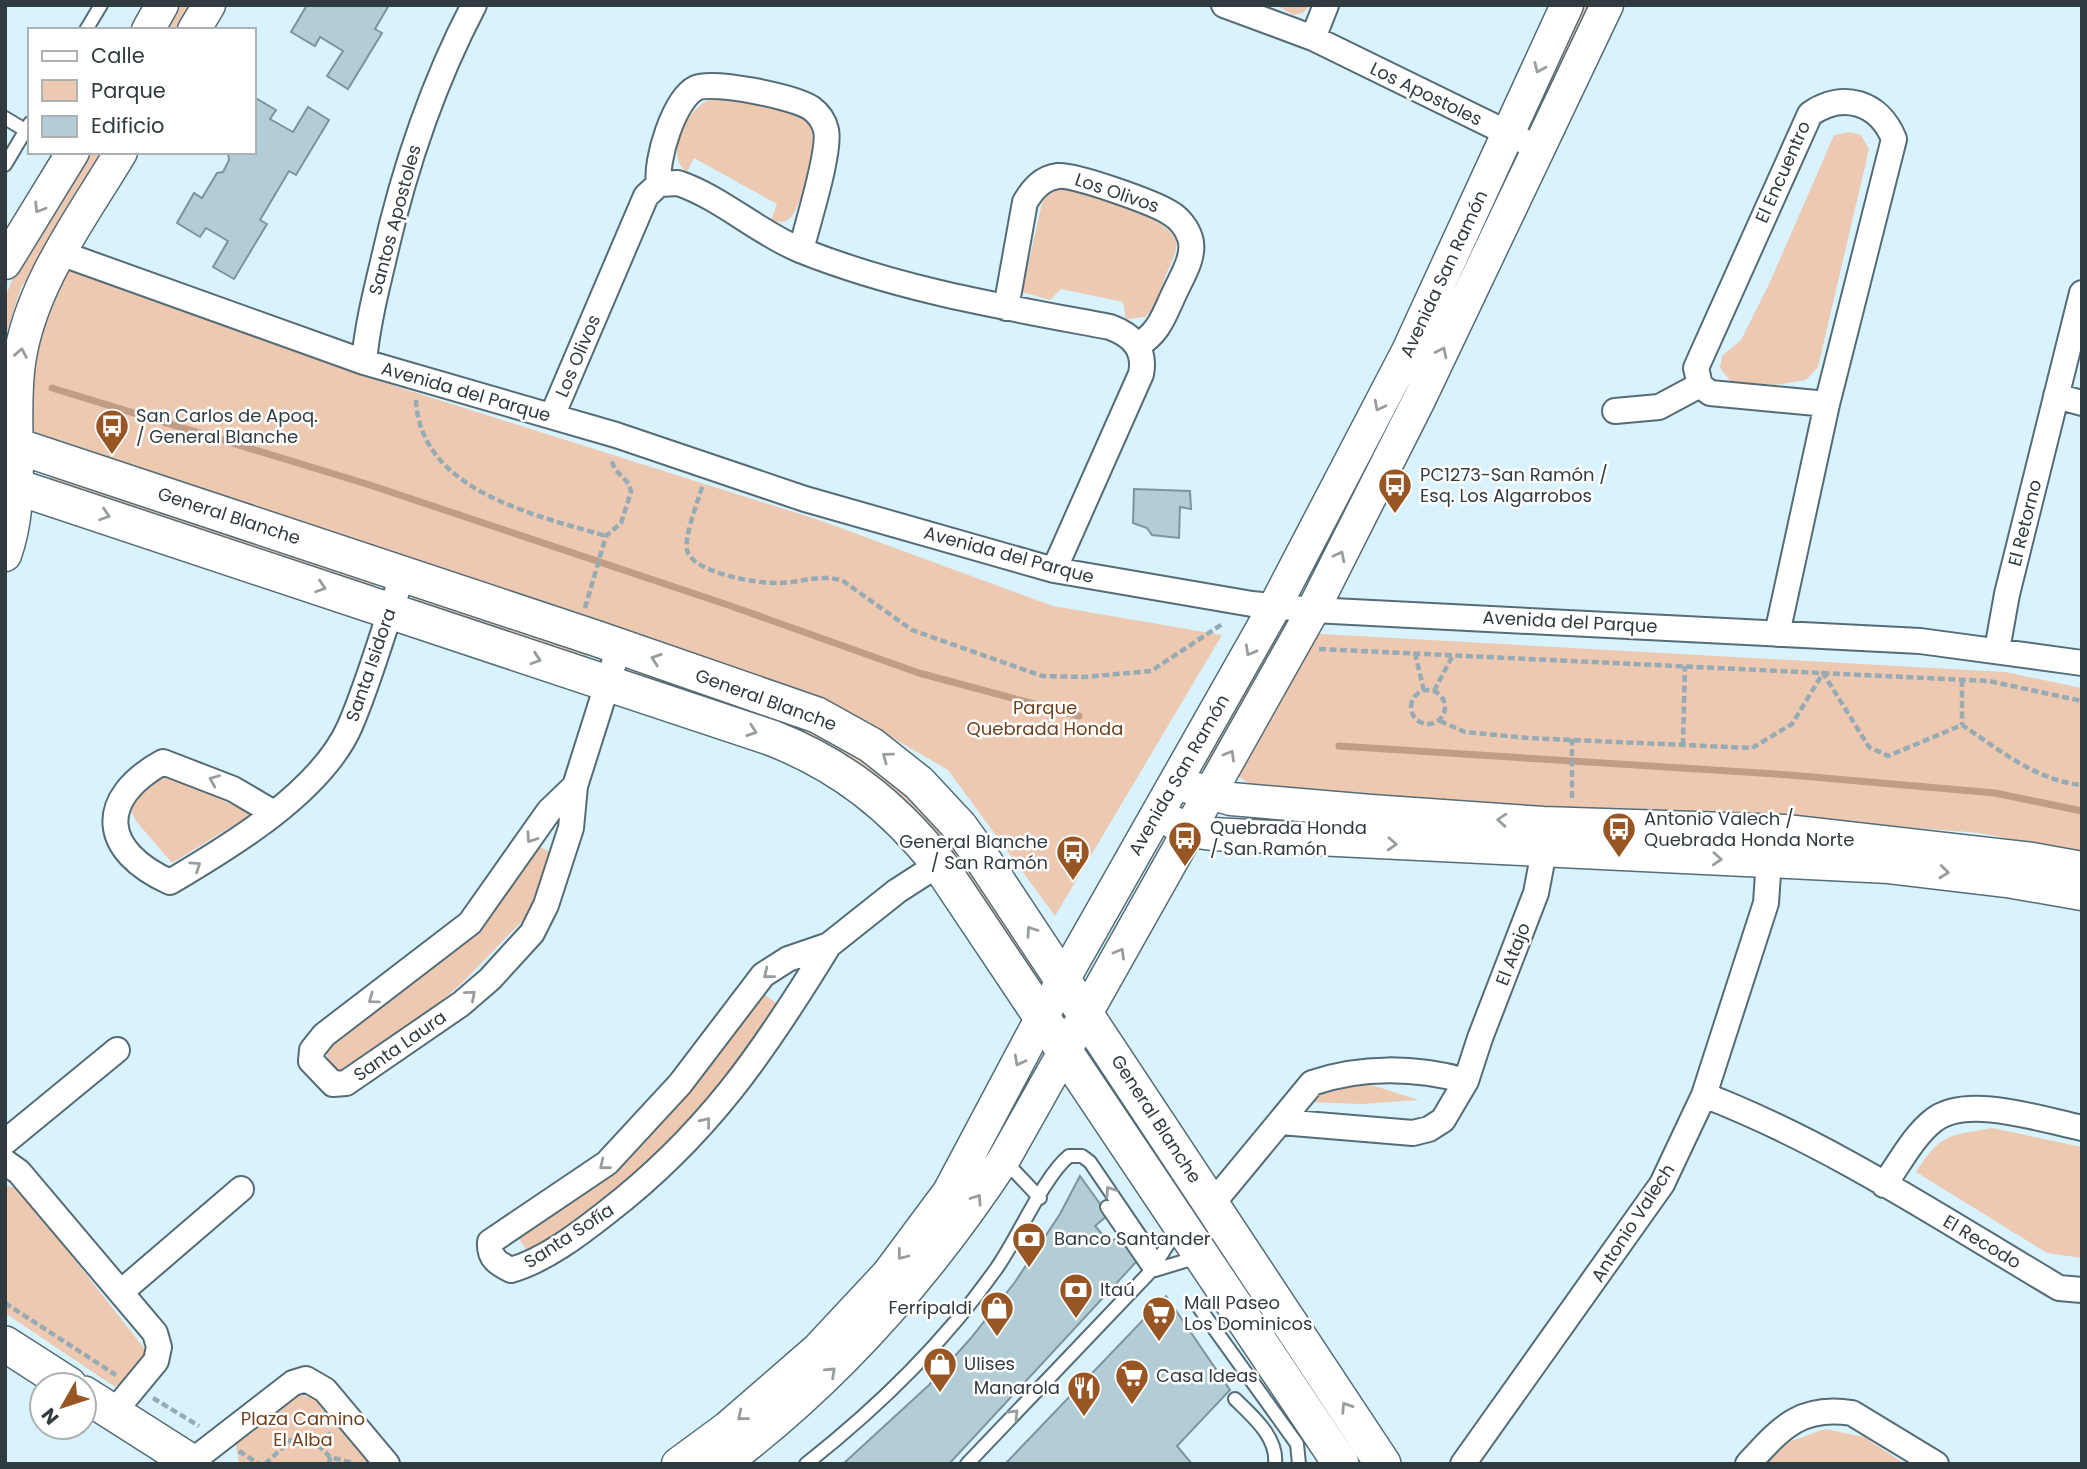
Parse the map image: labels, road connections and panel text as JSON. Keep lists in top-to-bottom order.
{
  "streets": {
    "main road": ["General Blanche"],
    "street": [
      "Los Apostoles",
      "El Encuentro",
      "Los Olivos",
      "Santos Apostoles",
      "Avenida San Ramón",
      "Avenida del Parque",
      "El Retorno",
      "Santa Isidora",
      "El Atajo",
      "Santa Laura",
      "Antonio Valech",
      "Santa Sofía",
      "El Recodo"
    ]
  },
  "crossings": [
    ["Los Apostoles", "Avenida San Ramón"],
    ["El Encuentro", "Avenida del Parque"],
    ["Los Olivos", "Avenida del Parque"],
    ["Santos Apostoles", "Avenida del Parque"],
    ["Avenida San Ramón", "Avenida del Parque"],
    ["Avenida San Ramón", "General Blanche"],
    ["Avenida del Parque", "El Retorno"],
    ["General Blanche", "Santa Isidora"],
    ["General Blanche", "Santa Laura"],
    ["General Blanche", "Santa Sofía"],
    ["Antonio Valech", "El Recodo"]
  ],
  "parks": ["Parque Quebrada Honda", "Plaza Camino El Alba"],
  "places": {
    "bus stop": [
      "San Carlos de Apoq. / General Blanche",
      "PC1273-San Ramón / Esq. Los Algarrobos",
      "Antonio Valech / Quebrada Honda Norte",
      "Quebrada Honda / San Ramón",
      "General Blanche / San Ramón"
    ],
    "bank": ["Banco Santander", "Itaú"],
    "shop": ["Ferripaldi", "Ulises"],
    "supermarket": ["Mall Paseo Los Dominicos", "Casa Ideas"],
    "restaurant": ["Manarola"]
  },
  "legend": ["Calle", "Parque", "Edificio"],
  "north": "bottom left"
}
